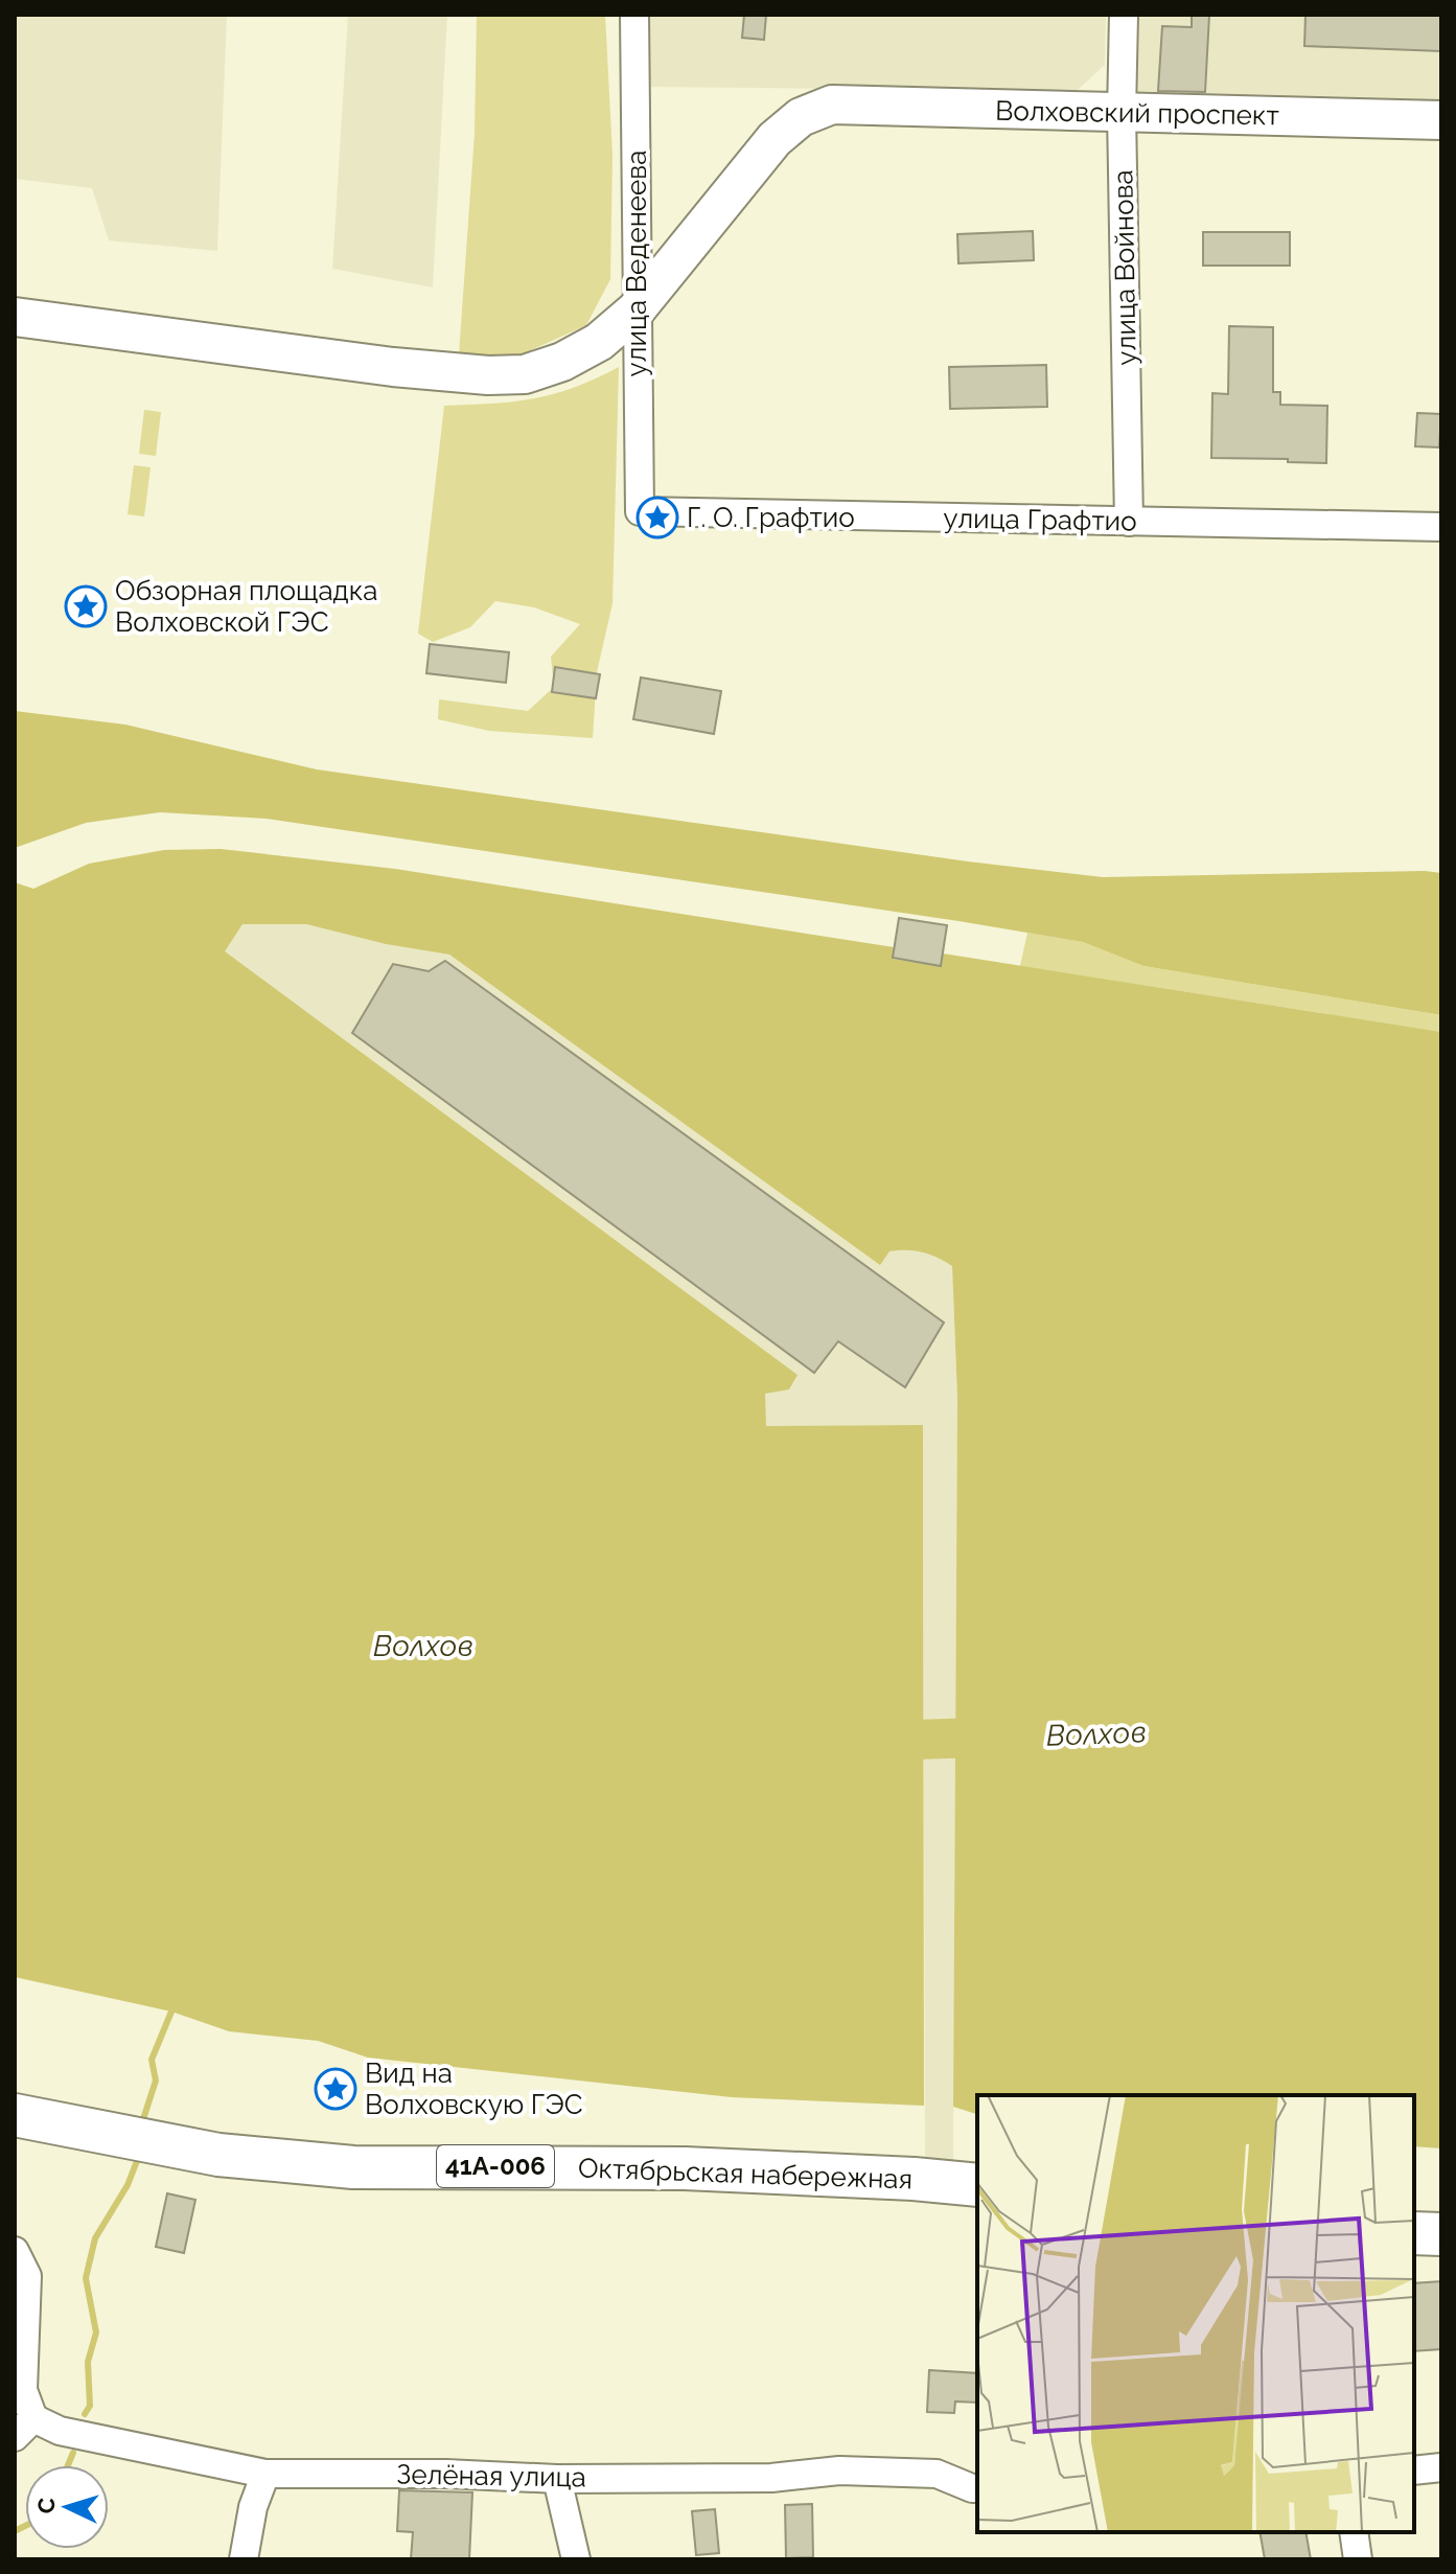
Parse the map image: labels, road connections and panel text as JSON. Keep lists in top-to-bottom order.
{
  "streets": {
    "main road": ["41А-006", "Октябрьская набережная"],
    "street": [
      "Волховский проспект",
      "улица Веденеева",
      "улица Войнова",
      "улица Графтио",
      "Зелёная улица"
    ]
  },
  "crossings": [
    ["Волховский проспект", "улица Веденеева"],
    ["Волховский проспект", "улица Войнова"],
    ["улица Веденеева", "улица Графтио"],
    ["улица Войнова", "улица Графтио"]
  ],
  "water": ["Волхов"],
  "places": {
    "place": ["Г. О. Графтио", "Обзорная площадка Волховской ГЭС", "Вид на Волховскую ГЭС"]
  },
  "north": "left"
}
